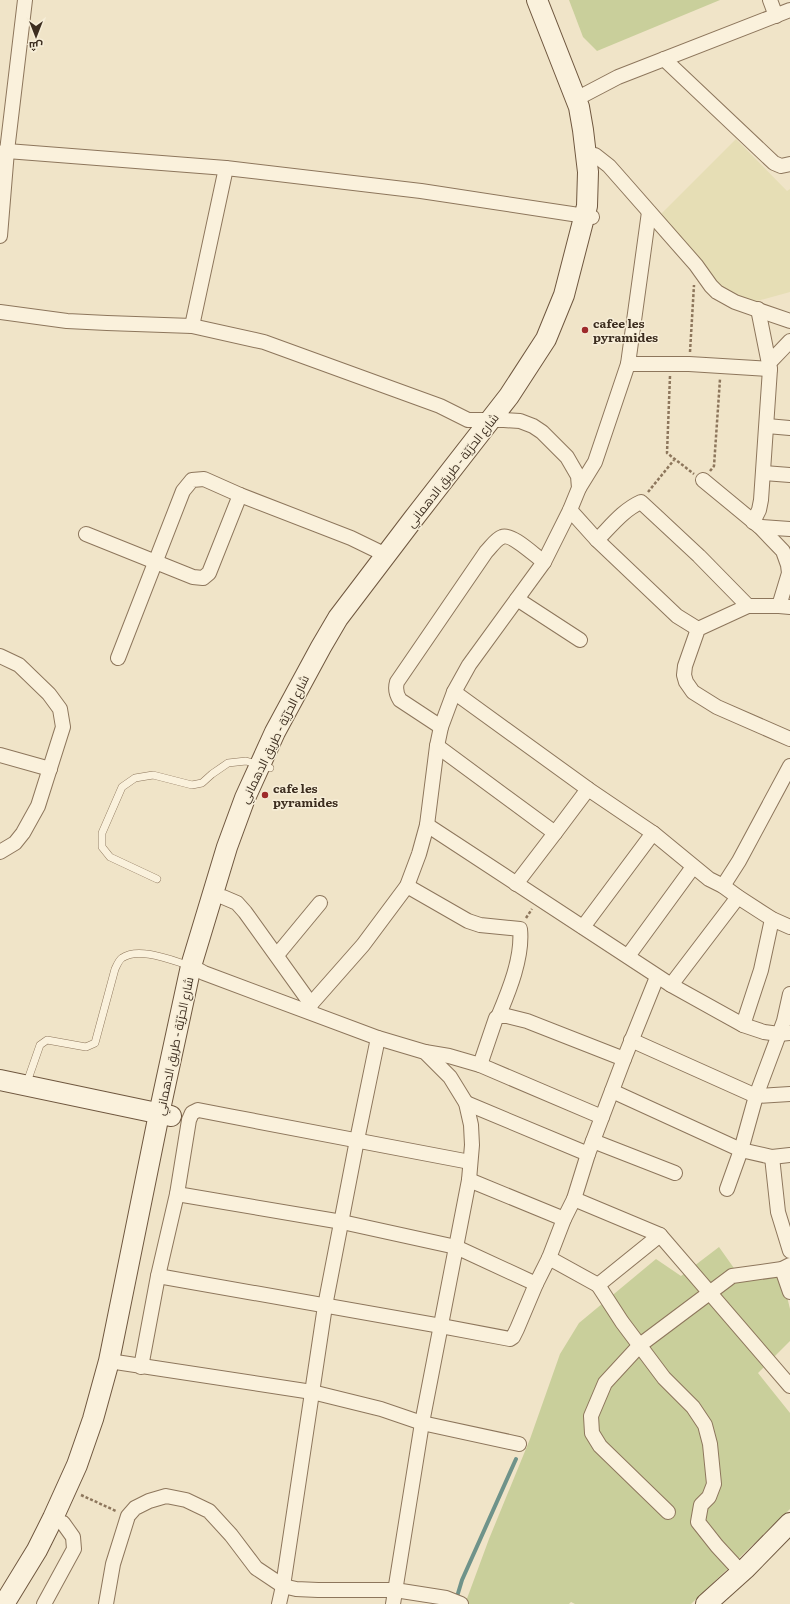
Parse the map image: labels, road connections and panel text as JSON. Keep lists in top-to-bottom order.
{
  "streets": {
    "main road": ["شارع الحرّيّة - طريق الدهماني"]
  },
  "places": ["cafee les pyramides", "cafe les pyramides"],
  "north": "bottom"
}
